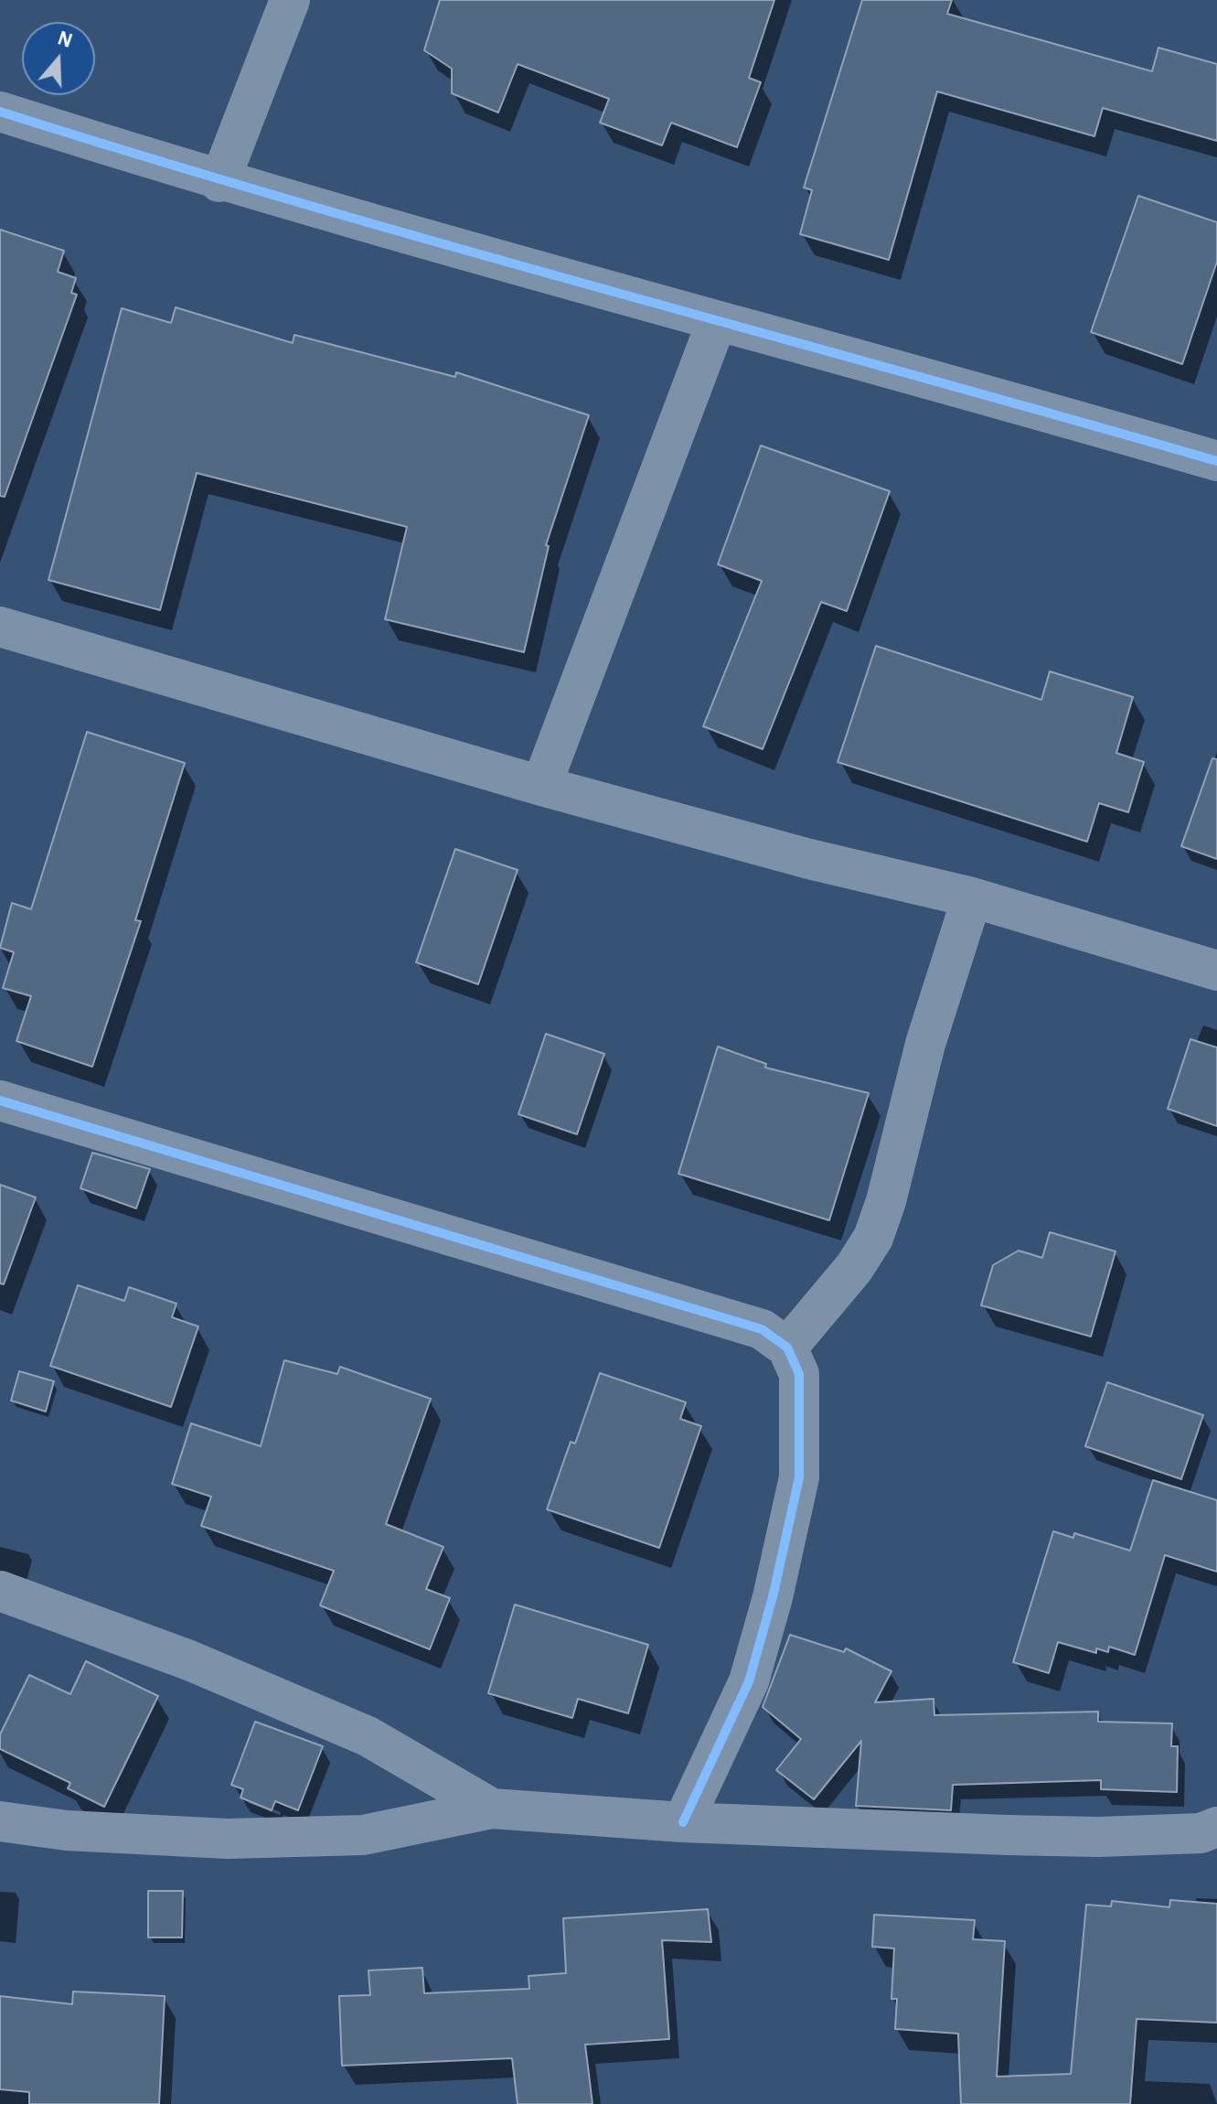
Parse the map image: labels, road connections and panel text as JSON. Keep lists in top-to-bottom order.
{
  "north": "top"
}
